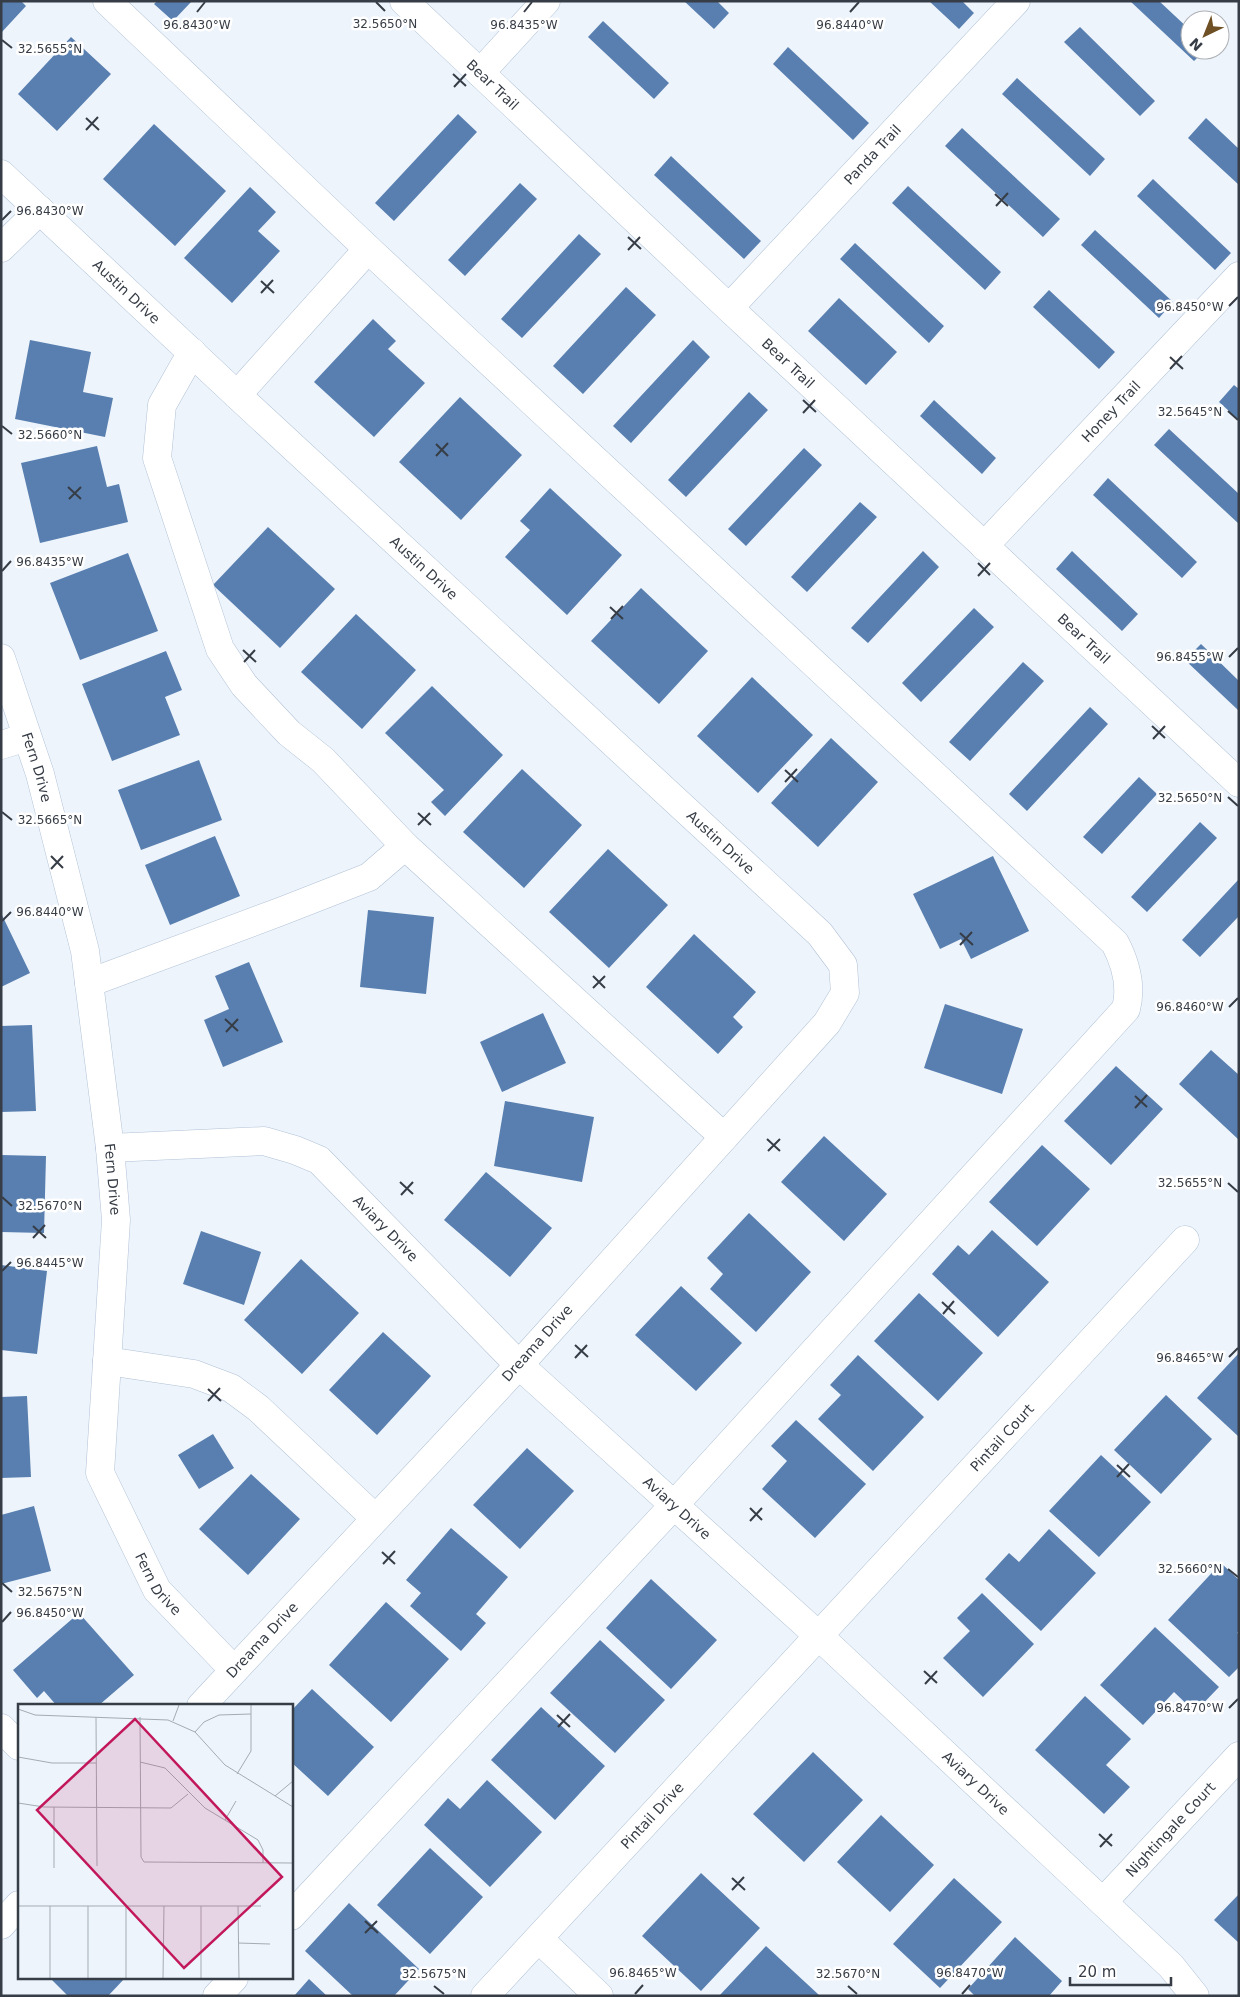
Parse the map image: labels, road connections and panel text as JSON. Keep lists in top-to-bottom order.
{
  "streets": {
    "street": [
      "Bear Trail",
      "Panda Trail",
      "Austin Drive",
      "Honey Trail",
      "Fern Drive",
      "Aviary Drive",
      "Dreama Drive",
      "Pintail Court",
      "Pintail Drive",
      "Nightingale Court"
    ]
  },
  "crossings": [
    ["Bear Trail", "Panda Trail"],
    ["Bear Trail", "Honey Trail"],
    ["Austin Drive", "Dreama Drive"],
    ["Fern Drive", "Aviary Drive"],
    ["Fern Drive", "Dreama Drive"],
    ["Aviary Drive", "Dreama Drive"],
    ["Aviary Drive", "Pintail Court"],
    ["Aviary Drive", "Pintail Drive"],
    ["Aviary Drive", "Nightingale Court"],
    ["Pintail Court", "Pintail Drive"]
  ],
  "scale_bar": "20 m",
  "north": "bottom left",
  "coordinates": [
    "32.5650°N",
    "96.8430°W",
    "96.8435°W",
    "96.8440°W",
    "32.5655°N",
    "96.8450°W",
    "32.5645°N",
    "32.5660°N",
    "96.8455°W",
    "32.5665°N",
    "96.8460°W",
    "32.5670°N",
    "96.8445°W",
    "96.8465°W",
    "32.5675°N",
    "96.8470°W"
  ]
}
